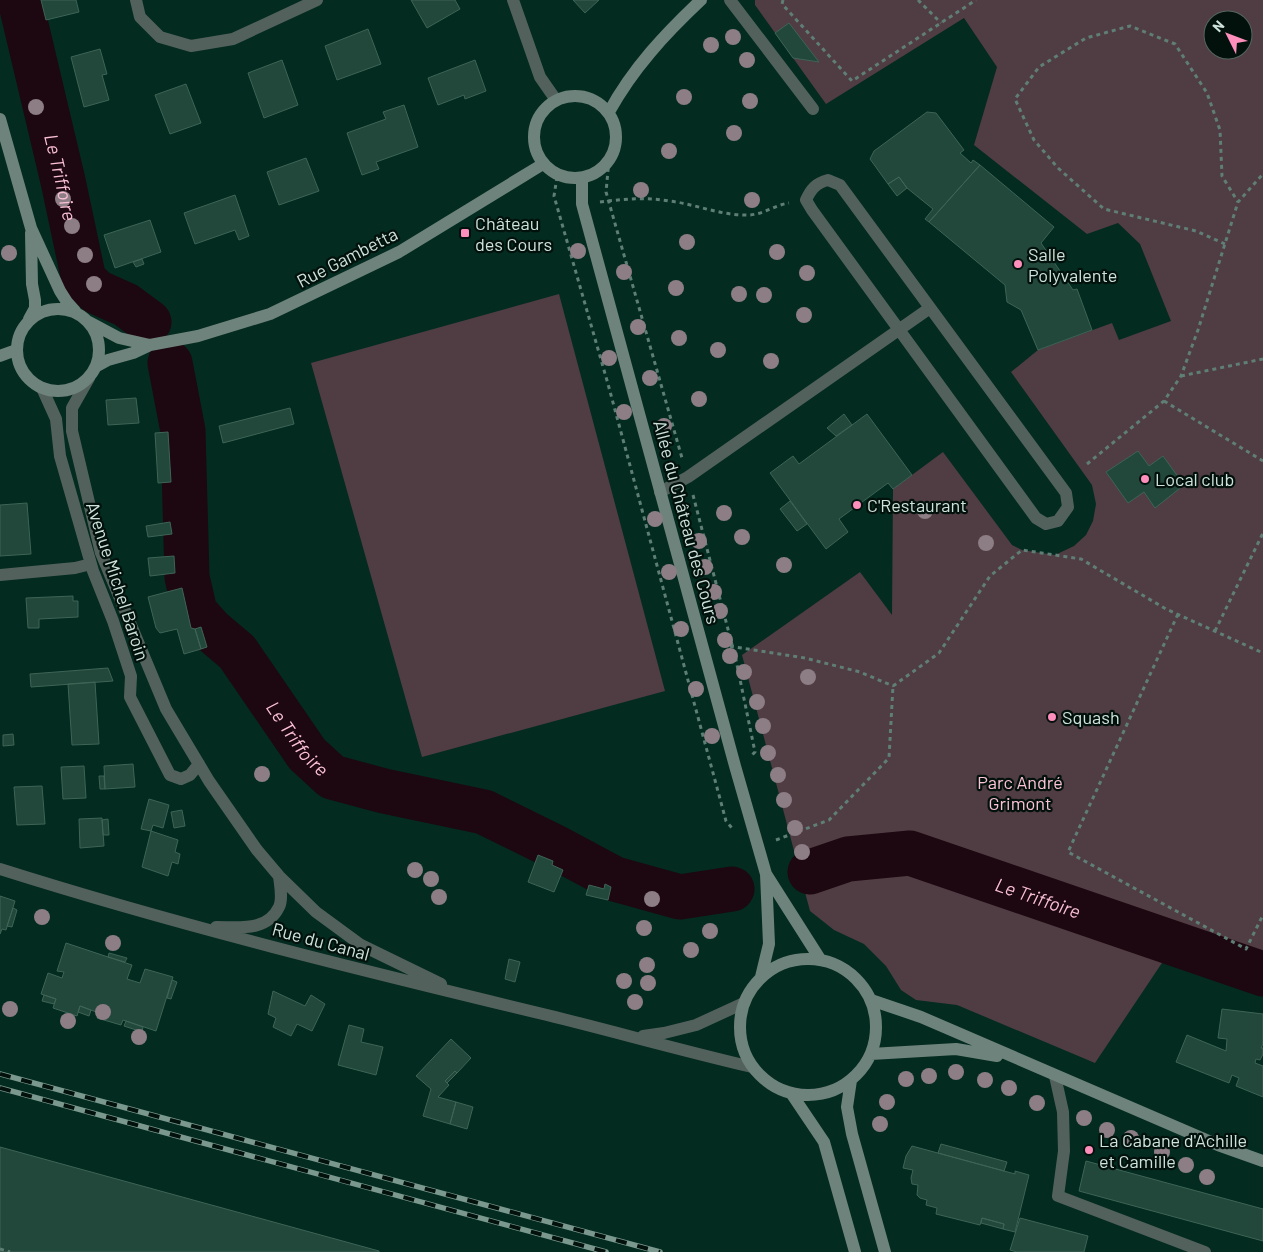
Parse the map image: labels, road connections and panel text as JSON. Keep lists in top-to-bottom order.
{
  "streets": {
    "street": [
      "Rue Gambetta",
      "Allée du Château des Cours",
      "Avenue Michel Baroin",
      "Rue du Canal"
    ]
  },
  "crossings": [
    ["Rue Gambetta", "Allée du Château des Cours"],
    ["Rue Gambetta", "Avenue Michel Baroin"],
    ["Allée du Château des Cours", "Rue du Canal"],
    ["Avenue Michel Baroin", "Rue du Canal"]
  ],
  "water": ["Le Triffoire"],
  "parks": ["Parc André Grimont"],
  "places": {
    "transit": ["Château des Cours"],
    "other": [
      "Salle Polyvalente",
      "Local club",
      "C'Restaurant",
      "Squash",
      "La Cabane d'Achille et Camille"
    ]
  },
  "north": "top left"
}
